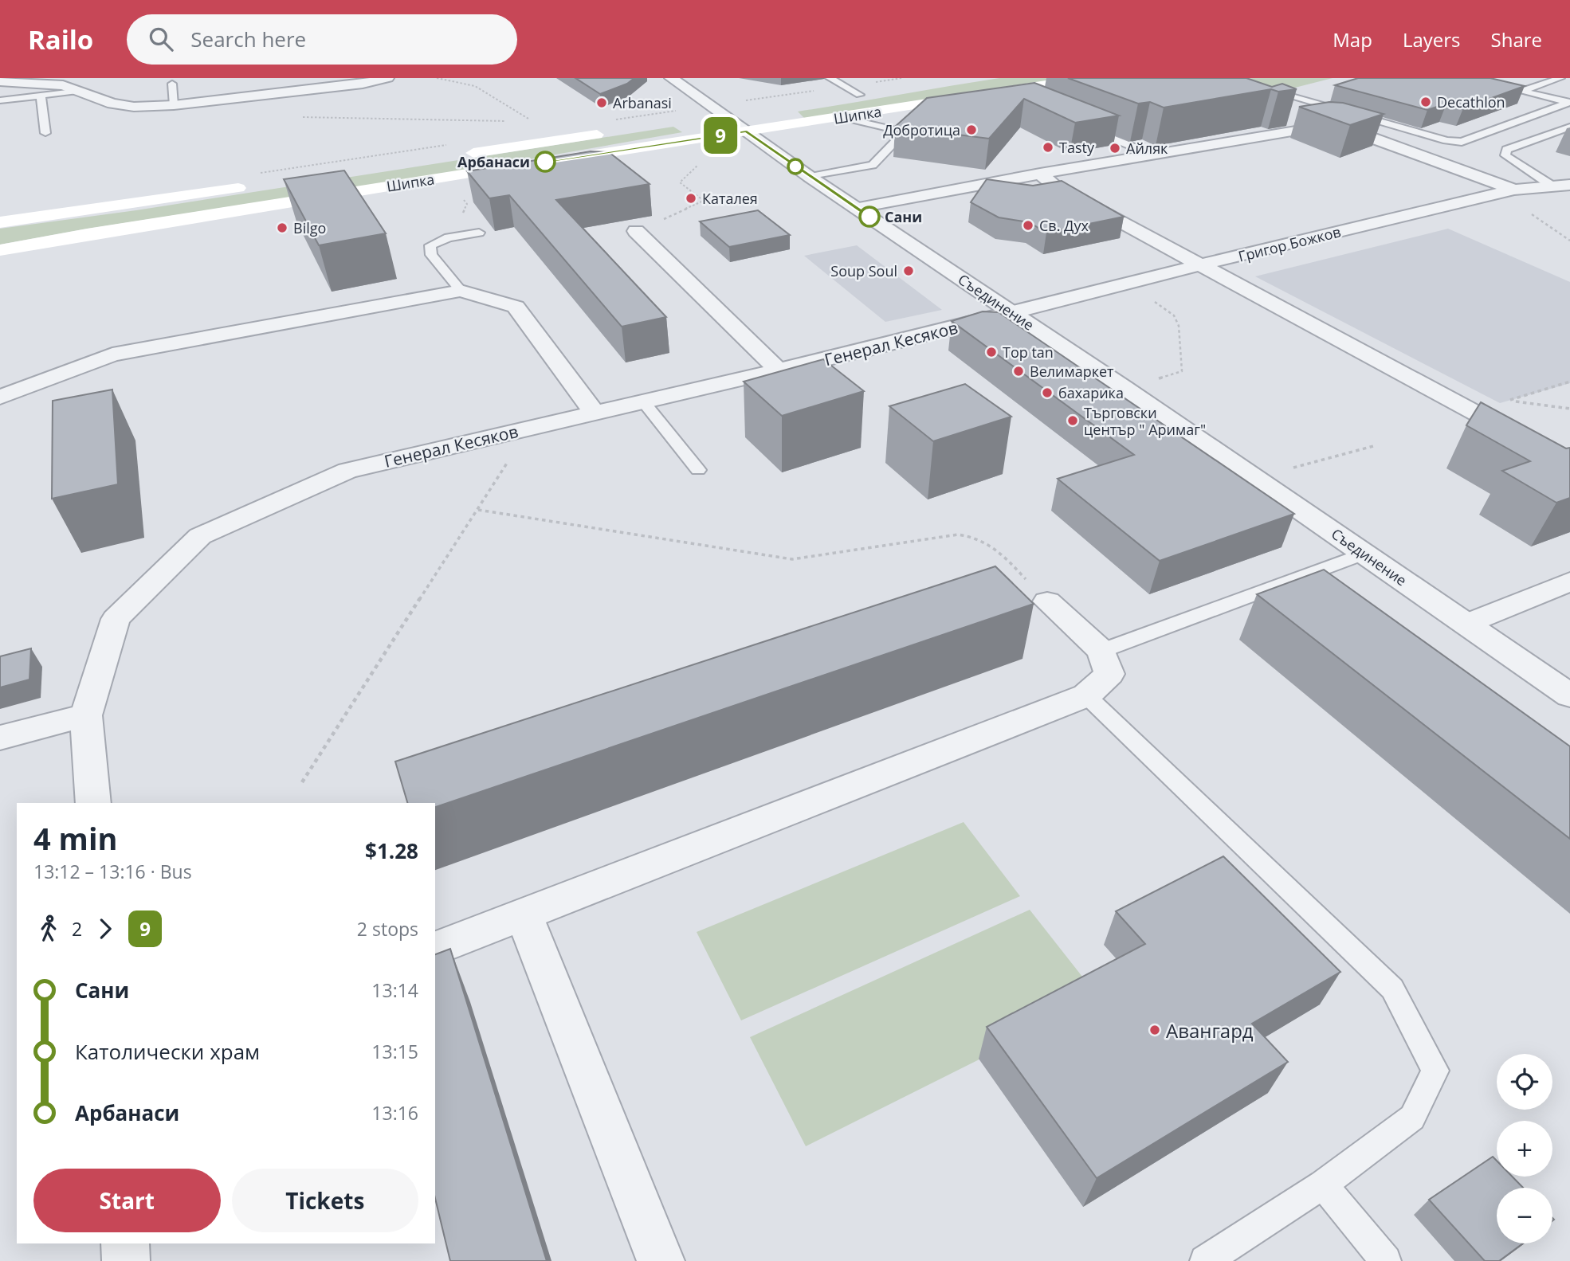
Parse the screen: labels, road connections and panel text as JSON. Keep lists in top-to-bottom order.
{
  "streets": {
    "main road": ["Шипка"],
    "street": ["Григор Божков", "Съединение", "Генерал Кесяков"]
  },
  "crossings": [
    ["Шипка", "Съединение"],
    ["Григор Божков", "Съединение"],
    ["Григор Божков", "Генерал Кесяков"],
    ["Съединение", "Генерал Кесяков"]
  ],
  "places": [
    "Decathlon",
    "Аrbanasi",
    "Добротица",
    "Tasty",
    "Айляк",
    "Арбанаси",
    "Каталея",
    "Сани",
    "Св. Дух",
    "Bilgo",
    "Soup Soul",
    "Top tan",
    "Велимаркет",
    "бахарика",
    "Търговски център \" Аримаг\"",
    "Авангард"
  ],
  "lines": ["bus line 9"],
  "page": {
    "header": "Railo",
    "search": "Search here",
    "nav": ["Map", "Layers", "Share"],
    "on_map": "9",
    "heading": ["4 min", "13:12 – 13:16 · Bus", "$1.28"],
    "legs": ["2", "9", "2 stops"],
    "list": [
      {
        "name": "Сани",
        "value": "13:14"
      },
      {
        "name": "Католически храм",
        "value": "13:15"
      },
      {
        "name": "Арбанаси",
        "value": "13:16"
      }
    ],
    "map_buttons": ["+", "−"],
    "buttons": ["Start", "Tickets"]
  }
}
